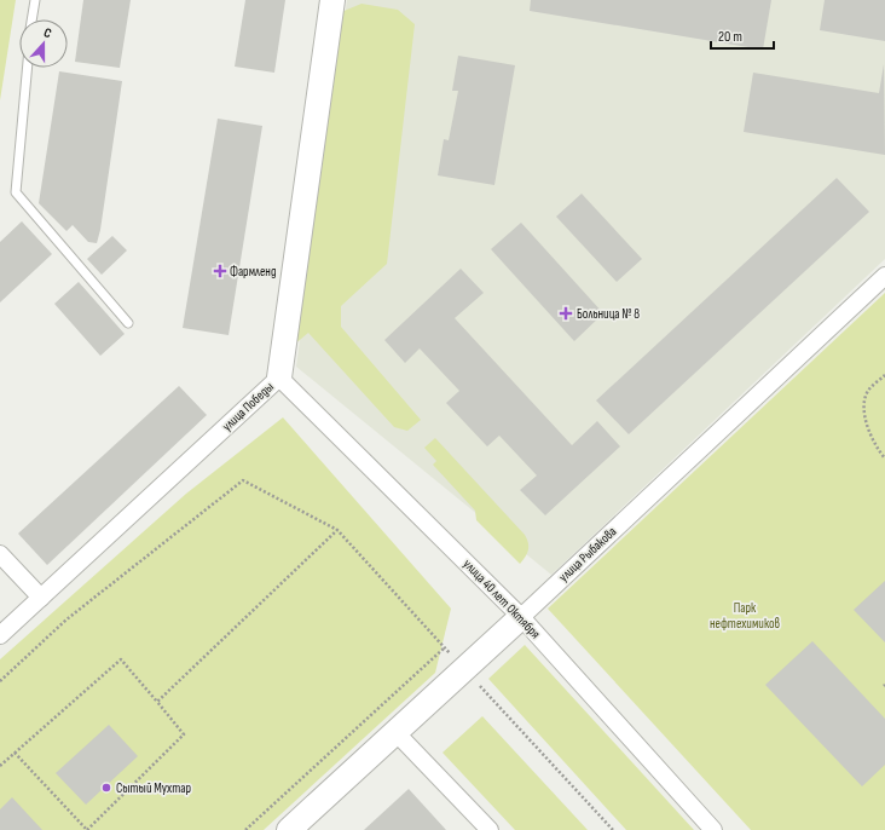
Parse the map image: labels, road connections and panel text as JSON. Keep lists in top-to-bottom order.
{
  "streets": {
    "street": ["улица Победы", "улица Рыбакова", "улица 40 лет Октября"]
  },
  "crossings": [
    ["улица Победы", "улица 40 лет Октября"],
    ["улица Рыбакова", "улица 40 лет Октября"]
  ],
  "parks": ["Парк нефтехимиков"],
  "places": {
    "health": ["Фармленд", "Больница № 8"],
    "other": ["Сытый Мухтар"]
  },
  "scale_bar": "20 m",
  "north": "top"
}
